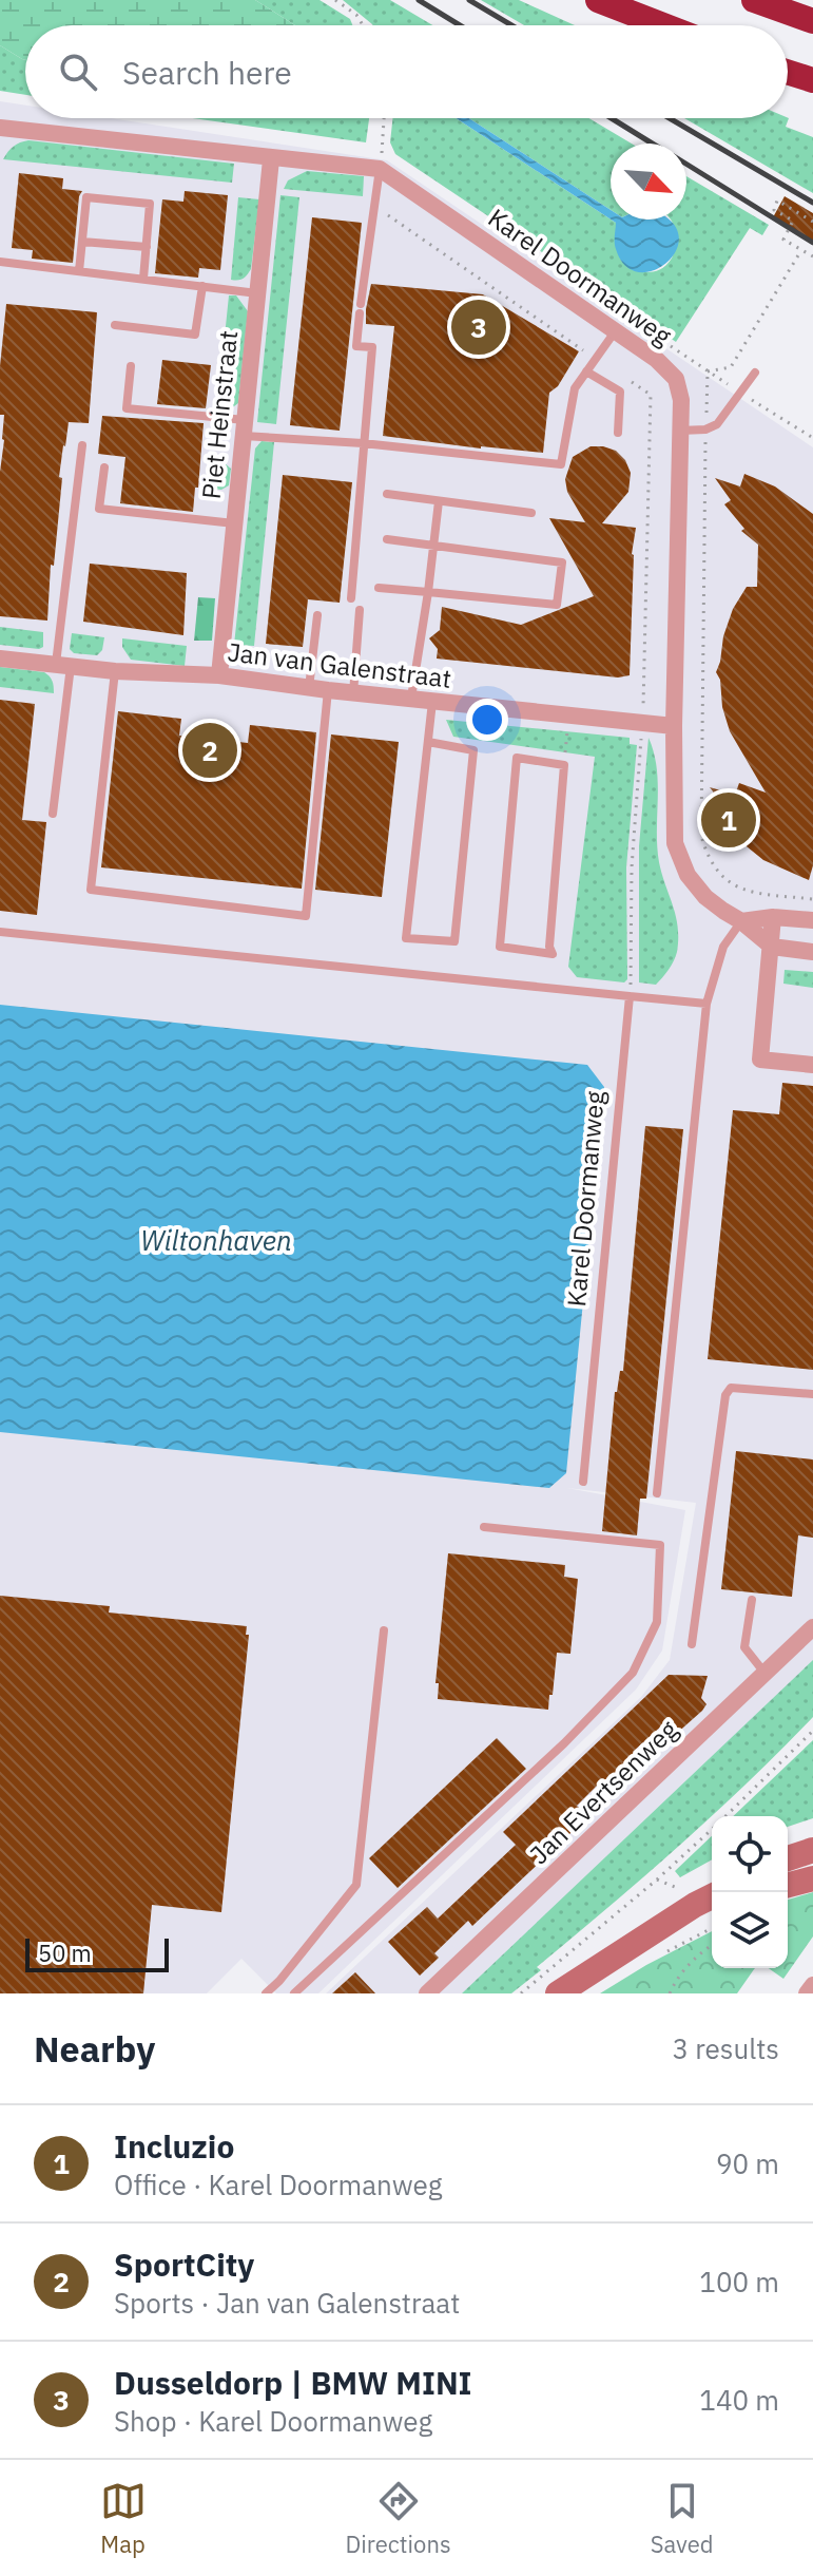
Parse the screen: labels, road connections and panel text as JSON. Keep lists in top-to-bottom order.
{
  "streets": {
    "street": [
      "Karel Doormanweg",
      "Piet Heinstraat",
      "Jan van Galenstraat",
      "Jan Evertsenweg"
    ]
  },
  "crossings": [
    ["Karel Doormanweg", "Piet Heinstraat"],
    ["Karel Doormanweg", "Jan van Galenstraat"],
    ["Piet Heinstraat", "Jan van Galenstraat"]
  ],
  "water": ["Wiltonhaven"],
  "scale_bar": "50 m",
  "north": "bottom right",
  "page": {
    "search": "Search here",
    "pins": ["3", "2", "1"],
    "scale": "50 m",
    "heading": ["Nearby", "3 results"],
    "list": [
      {
        "mark": "1",
        "name": "Incluzio",
        "note": "Office · Karel Doormanweg",
        "value": "90 m"
      },
      {
        "mark": "2",
        "name": "SportCity",
        "note": "Sports · Jan van Galenstraat",
        "value": "100 m"
      },
      {
        "mark": "3",
        "name": "Dusseldorp | BMW MINI",
        "note": "Shop · Karel Doormanweg",
        "value": "140 m"
      }
    ],
    "nav": ["Map", "Directions", "Saved"]
  }
}
